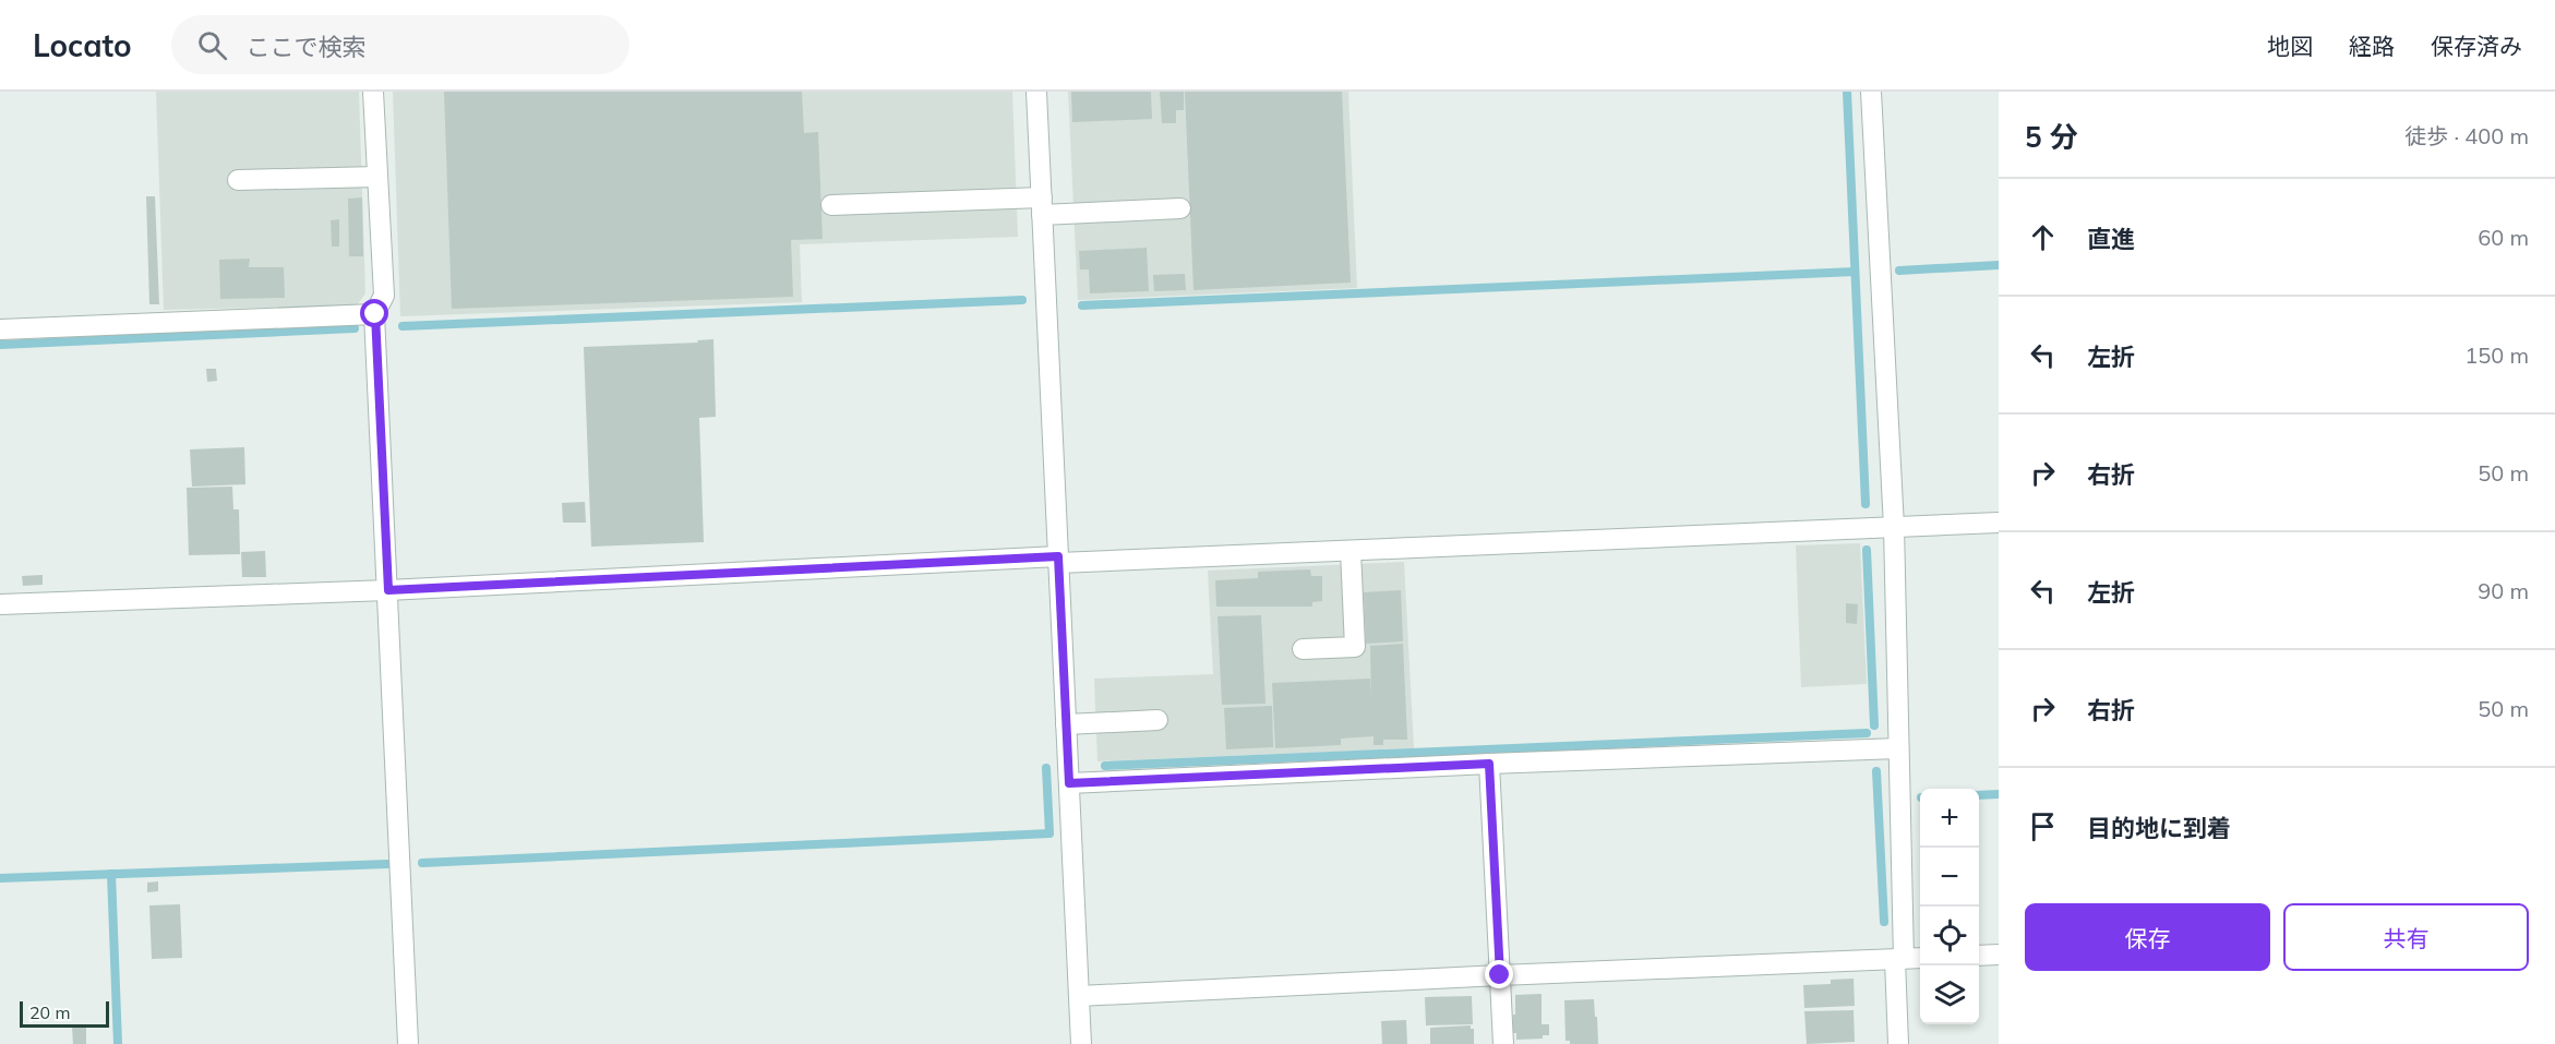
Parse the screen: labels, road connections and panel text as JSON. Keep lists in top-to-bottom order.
{
  "scale_bar": "20 m",
  "page": {
    "header": "Locato",
    "search": "ここで検索",
    "nav": ["地図", "経路", "保存済み"],
    "heading": ["5 分", "徒歩 · 400 m"],
    "list": [
      ["直進", "60 m"],
      ["左折", "150 m"],
      ["右折", "50 m"],
      ["左折", "90 m"],
      ["右折", "50 m"],
      "目的地に到着"
    ],
    "map_buttons": ["+", "−"],
    "buttons": ["保存", "共有"],
    "scale": "20 m"
  }
}
